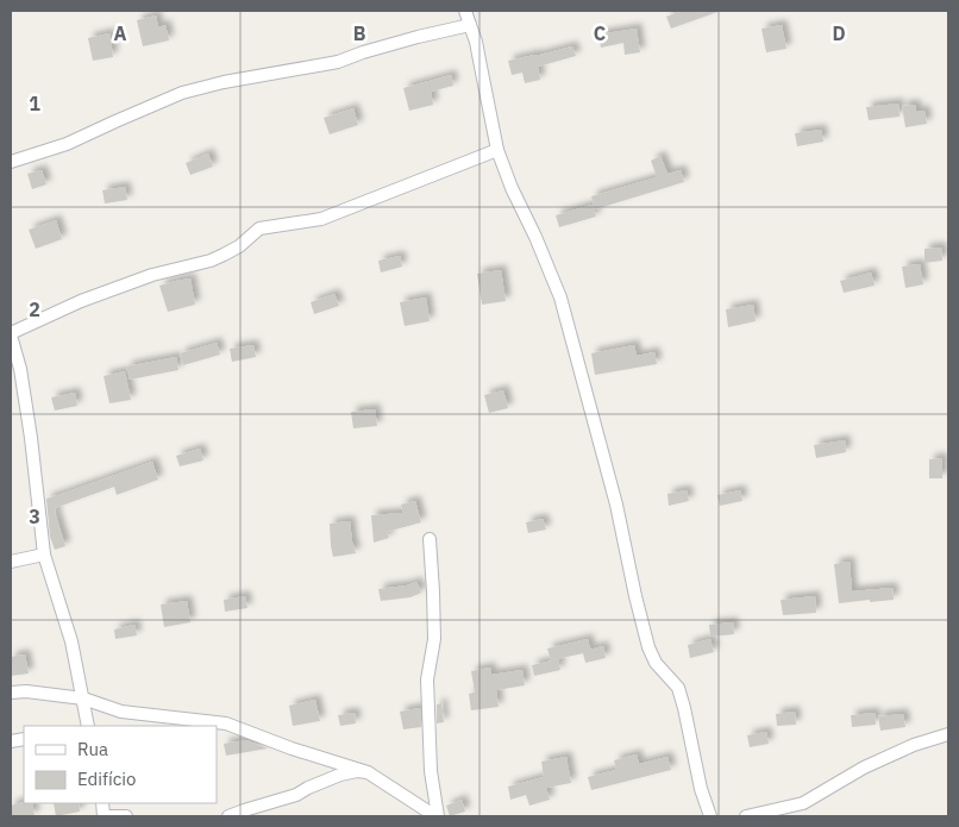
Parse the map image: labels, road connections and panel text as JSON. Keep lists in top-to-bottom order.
{
  "legend": ["Rua", "Edifício"],
  "grid": {
    "columns": [
      "A",
      "B",
      "C",
      "D"
    ],
    "rows": ["1", "2", "3"]
  }
}
